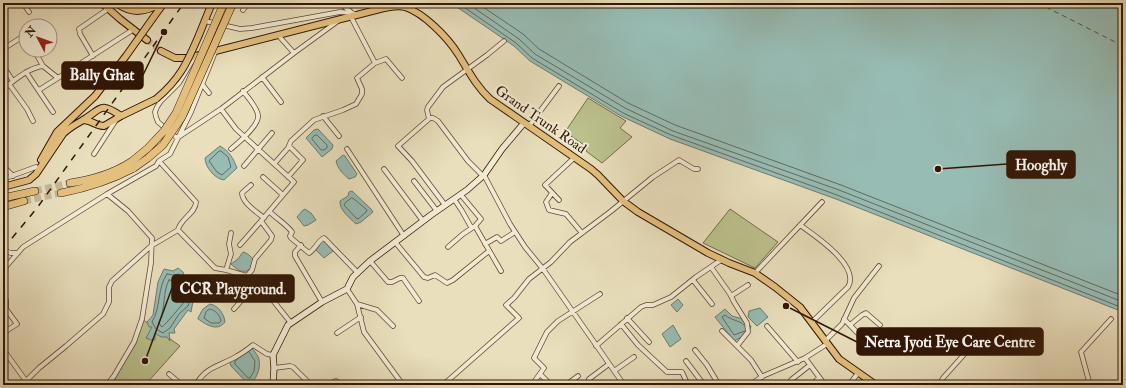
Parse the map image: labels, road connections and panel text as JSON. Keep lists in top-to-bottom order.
{
  "streets": {
    "main road": ["Grand Trunk Road"]
  },
  "places": [
    "Bally Ghat",
    "Hooghly",
    "Netra Jyoti Eye Care Centre",
    "CCR Playground."
  ],
  "north": "top left"
}
